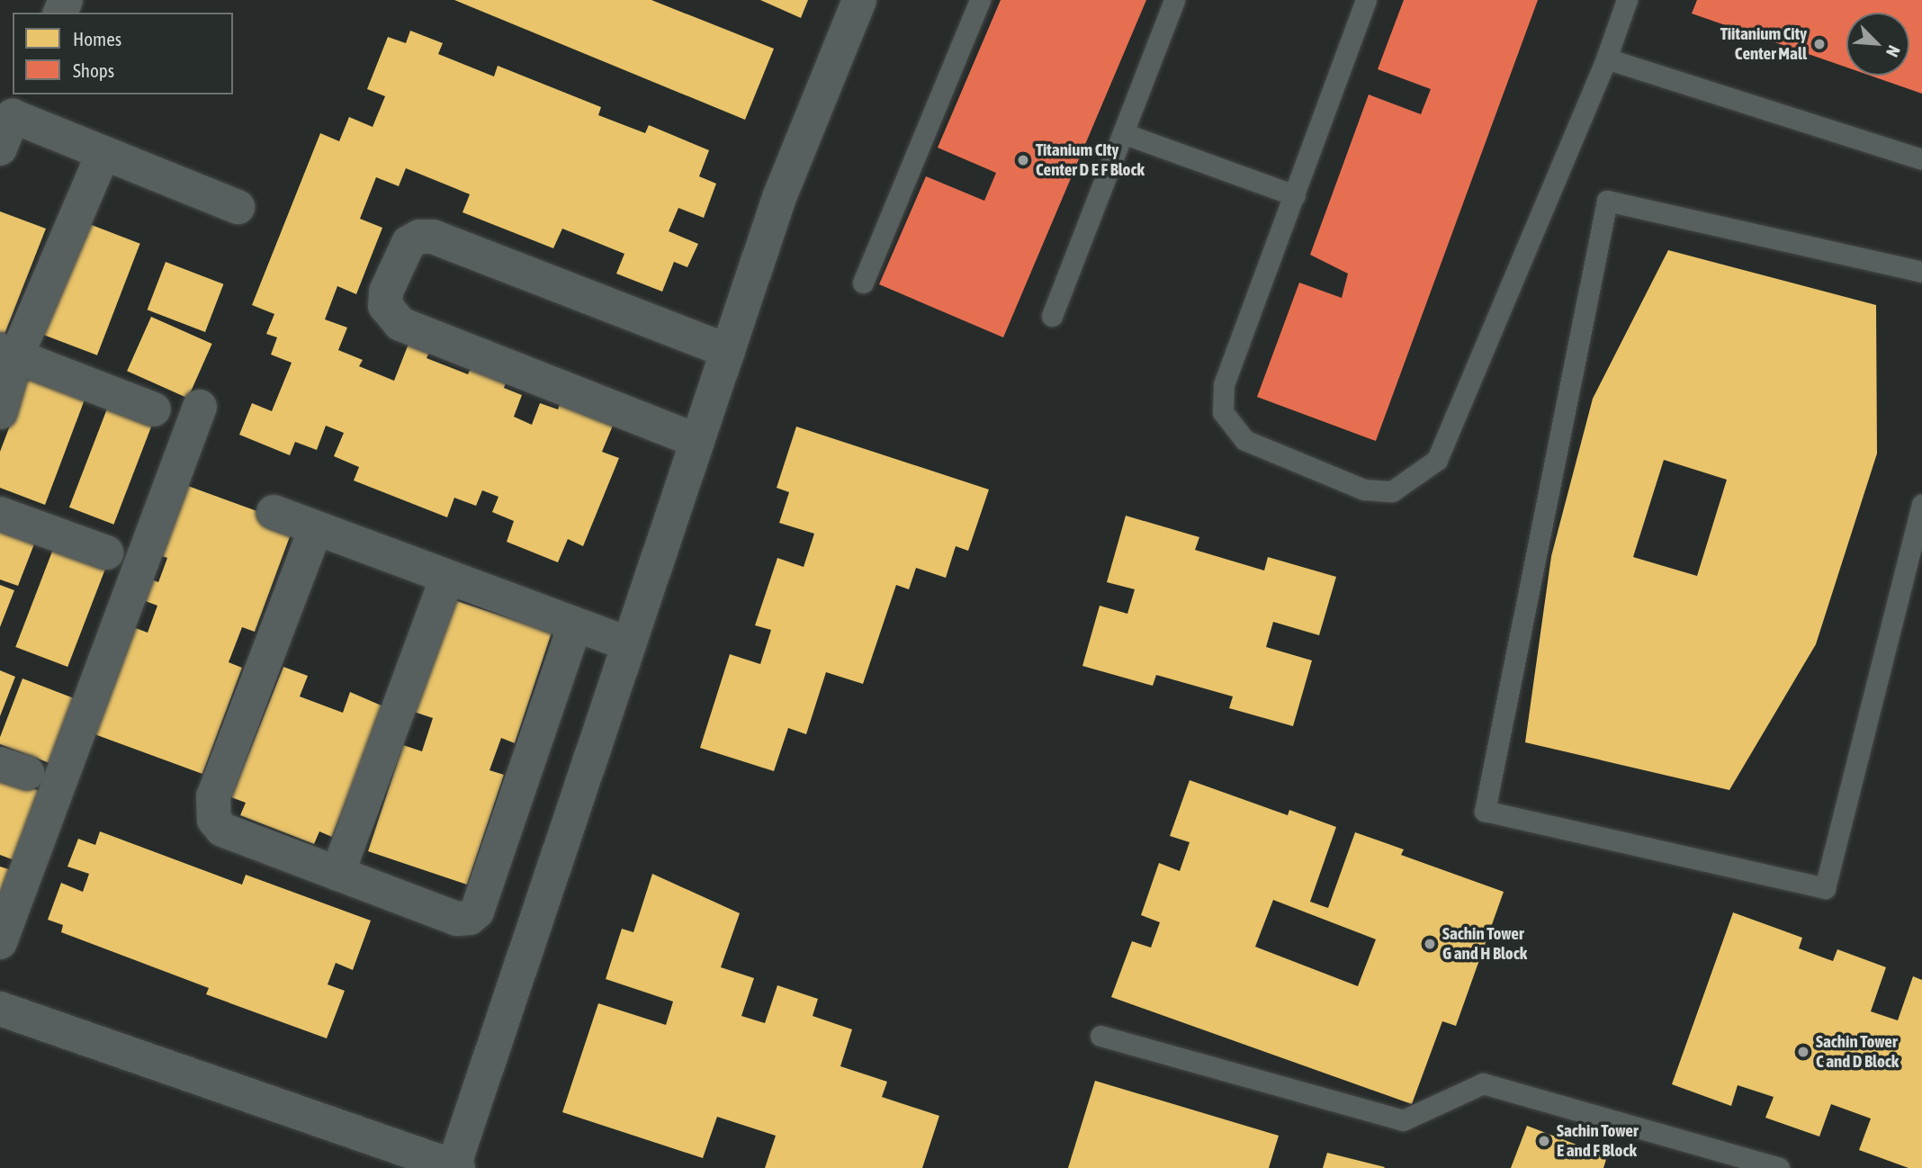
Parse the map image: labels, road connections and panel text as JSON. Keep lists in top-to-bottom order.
{
  "places": [
    "Tiitanium City Center Mall",
    "Titanium CIty Center D E F Block",
    "Sachin Tower G and H Block",
    "Sachin Tower C and D Block",
    "Sachin Tower E and F Block"
  ],
  "legend": ["Homes", "Shops"],
  "north": "bottom right"
}
